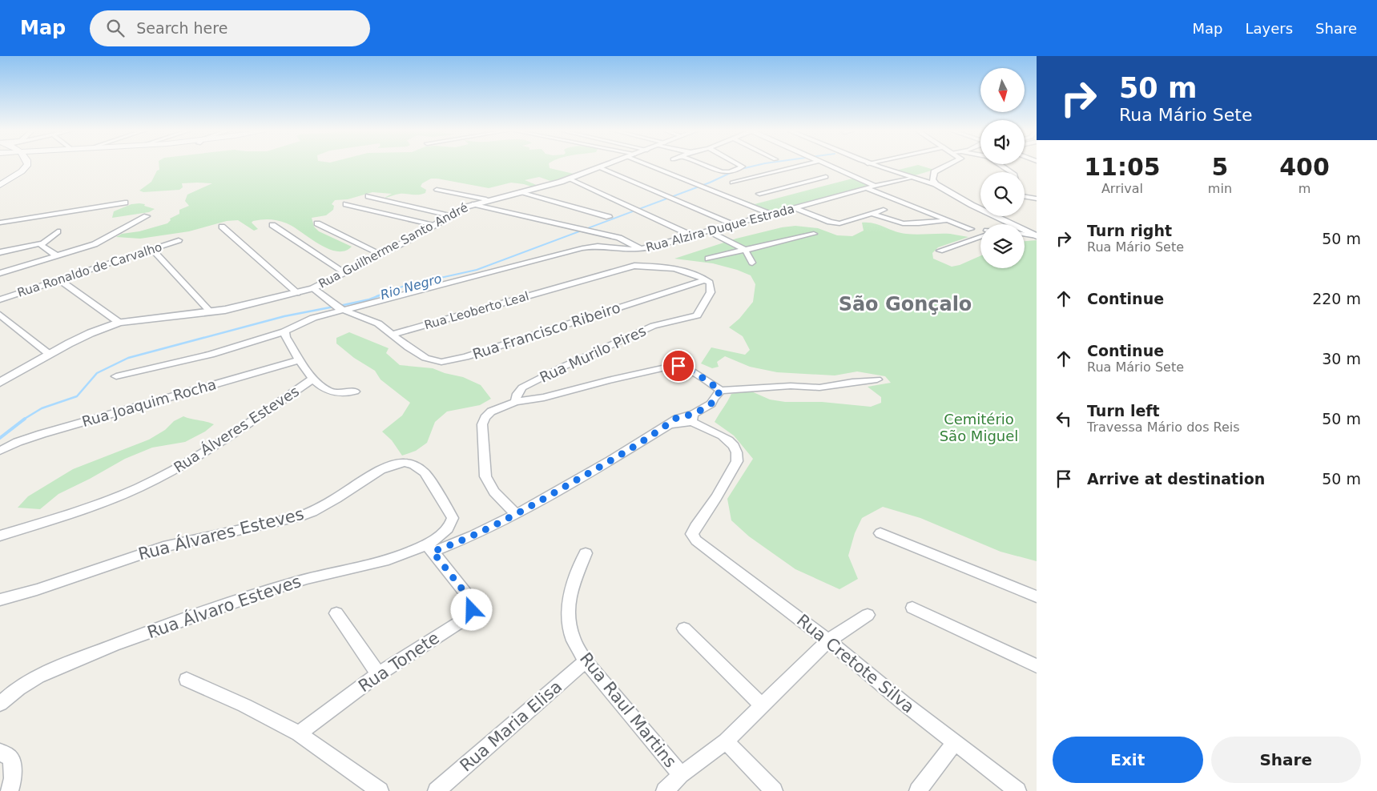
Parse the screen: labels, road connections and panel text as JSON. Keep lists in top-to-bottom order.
{
  "streets": {
    "street": [
      "Rua Alzira Duque Estrada",
      "Rua Guilherme Santo André",
      "Rua Ronaldo de Carvalho",
      "Rua Leoberto Leal",
      "Rua Francisco Ribeiro",
      "Rua Murilo Pires",
      "Rua Joaquim Rocha",
      "Rua Álveres Esteves",
      "Rua Álvares Esteves",
      "Rua Álvaro Esteves",
      "Rua Tonete",
      "Rua Cretote Silva",
      "Rua Raul Martins",
      "Rua Maria Elisa"
    ]
  },
  "crossings": [
    ["Rua Alzira Duque Estrada", "Rua Leoberto Leal"],
    ["Rua Leoberto Leal", "Rua Francisco Ribeiro"],
    ["Rua Francisco Ribeiro", "Rua Murilo Pires"],
    ["Rua Álvares Esteves", "Rua Álvaro Esteves"],
    ["Rua Álvaro Esteves", "Rua Tonete"],
    ["Rua Raul Martins", "Rua Maria Elisa"]
  ],
  "districts": ["São Gonçalo"],
  "water": ["Rio Negro"],
  "parks": ["Cemitério São Miguel"],
  "north": "bottom",
  "page": {
    "header": "Map",
    "search": "Search here",
    "nav": ["Map", "Layers", "Share"],
    "turn": ["50 m", "Rua Mário Sete"],
    "eta": [
      "11:05",
      "Arrival",
      "5",
      "min",
      "400",
      "m"
    ],
    "list": [
      {
        "name": "Turn right",
        "note": "Rua Mário Sete",
        "value": "50 m"
      },
      {
        "name": "Continue",
        "value": "220 m"
      },
      {
        "name": "Continue",
        "note": "Rua Mário Sete",
        "value": "30 m"
      },
      {
        "name": "Turn left",
        "note": "Travessa Mário dos Reis",
        "value": "50 m"
      },
      {
        "name": "Arrive at destination",
        "value": "50 m"
      }
    ],
    "buttons": ["Exit", "Share"]
  }
}
